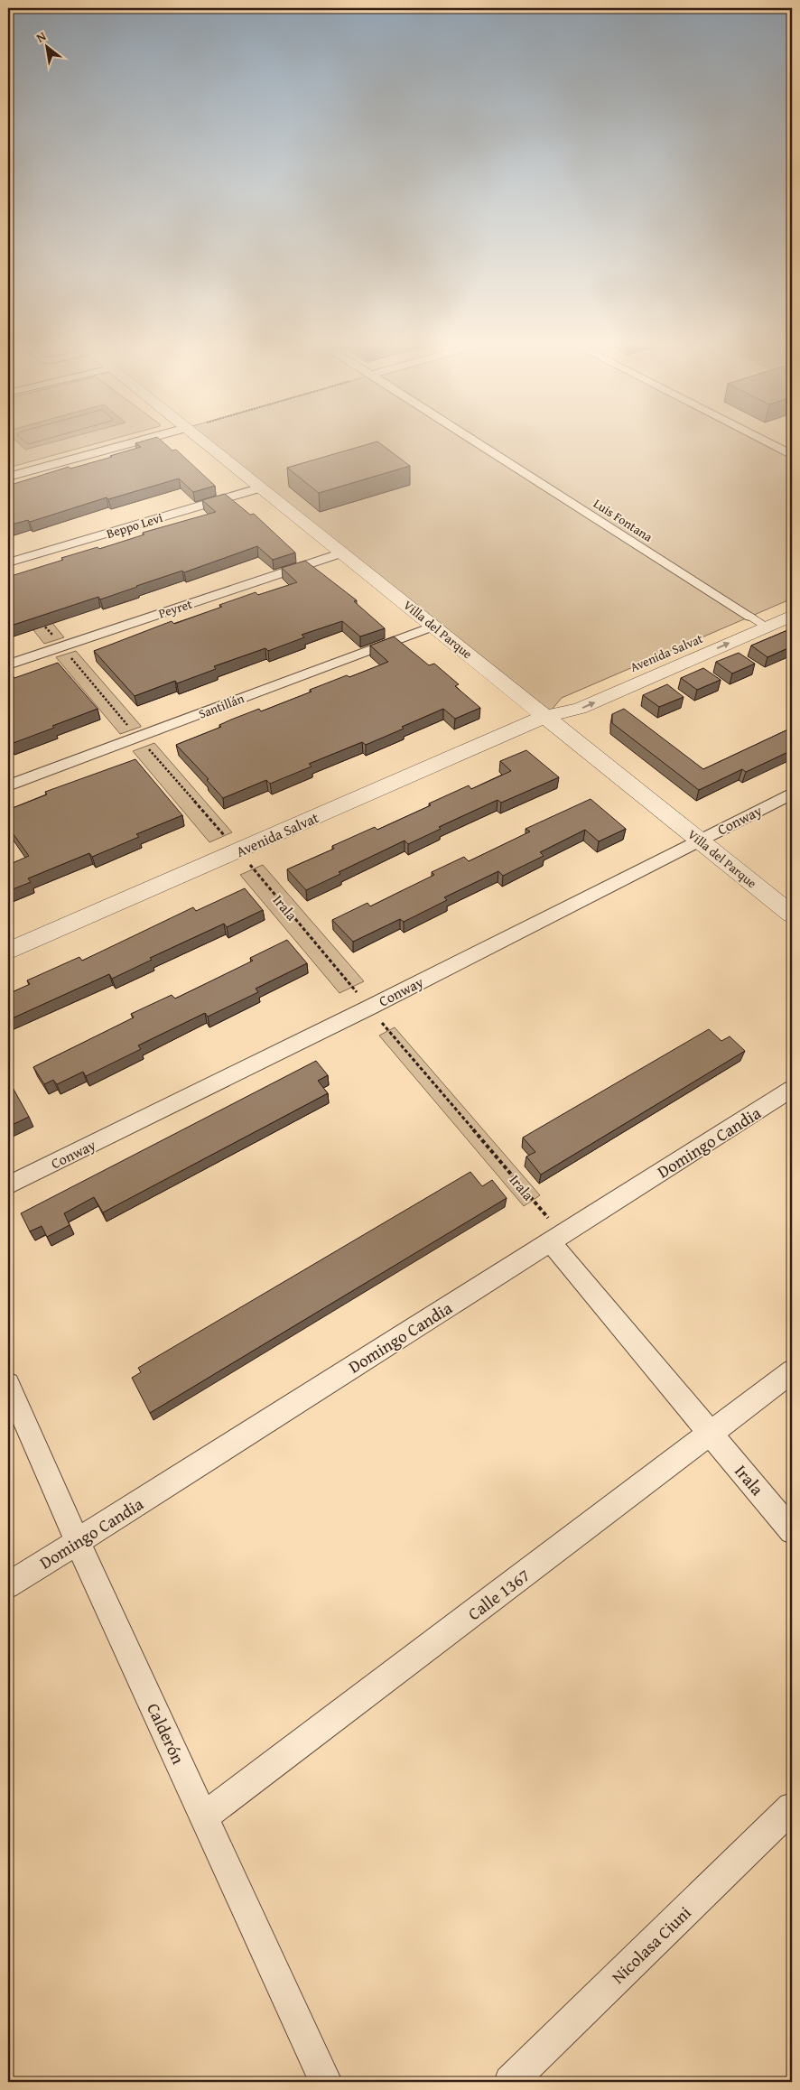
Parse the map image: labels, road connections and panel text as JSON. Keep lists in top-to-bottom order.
{
  "streets": {
    "street": [
      "Luis Fontana",
      "Beppo Levi",
      "Peyret",
      "Villa del Parque",
      "Avenida Salvat",
      "Santillán",
      "Conway",
      "Irala",
      "Domingo Candia",
      "Calle 1367",
      "Calderón",
      "Nicolasa Ciuni"
    ]
  },
  "crossings": [
    ["Luis Fontana", "Avenida Salvat"],
    ["Beppo Levi", "Villa del Parque"],
    ["Peyret", "Villa del Parque"],
    ["Peyret", "Irala"],
    ["Villa del Parque", "Avenida Salvat"],
    ["Villa del Parque", "Santillán"],
    ["Villa del Parque", "Conway"],
    ["Avenida Salvat", "Irala"],
    ["Santillán", "Irala"],
    ["Conway", "Irala"],
    ["Irala", "Domingo Candia"],
    ["Irala", "Calle 1367"],
    ["Domingo Candia", "Calderón"],
    ["Calle 1367", "Calderón"]
  ],
  "north": "top left"
}
